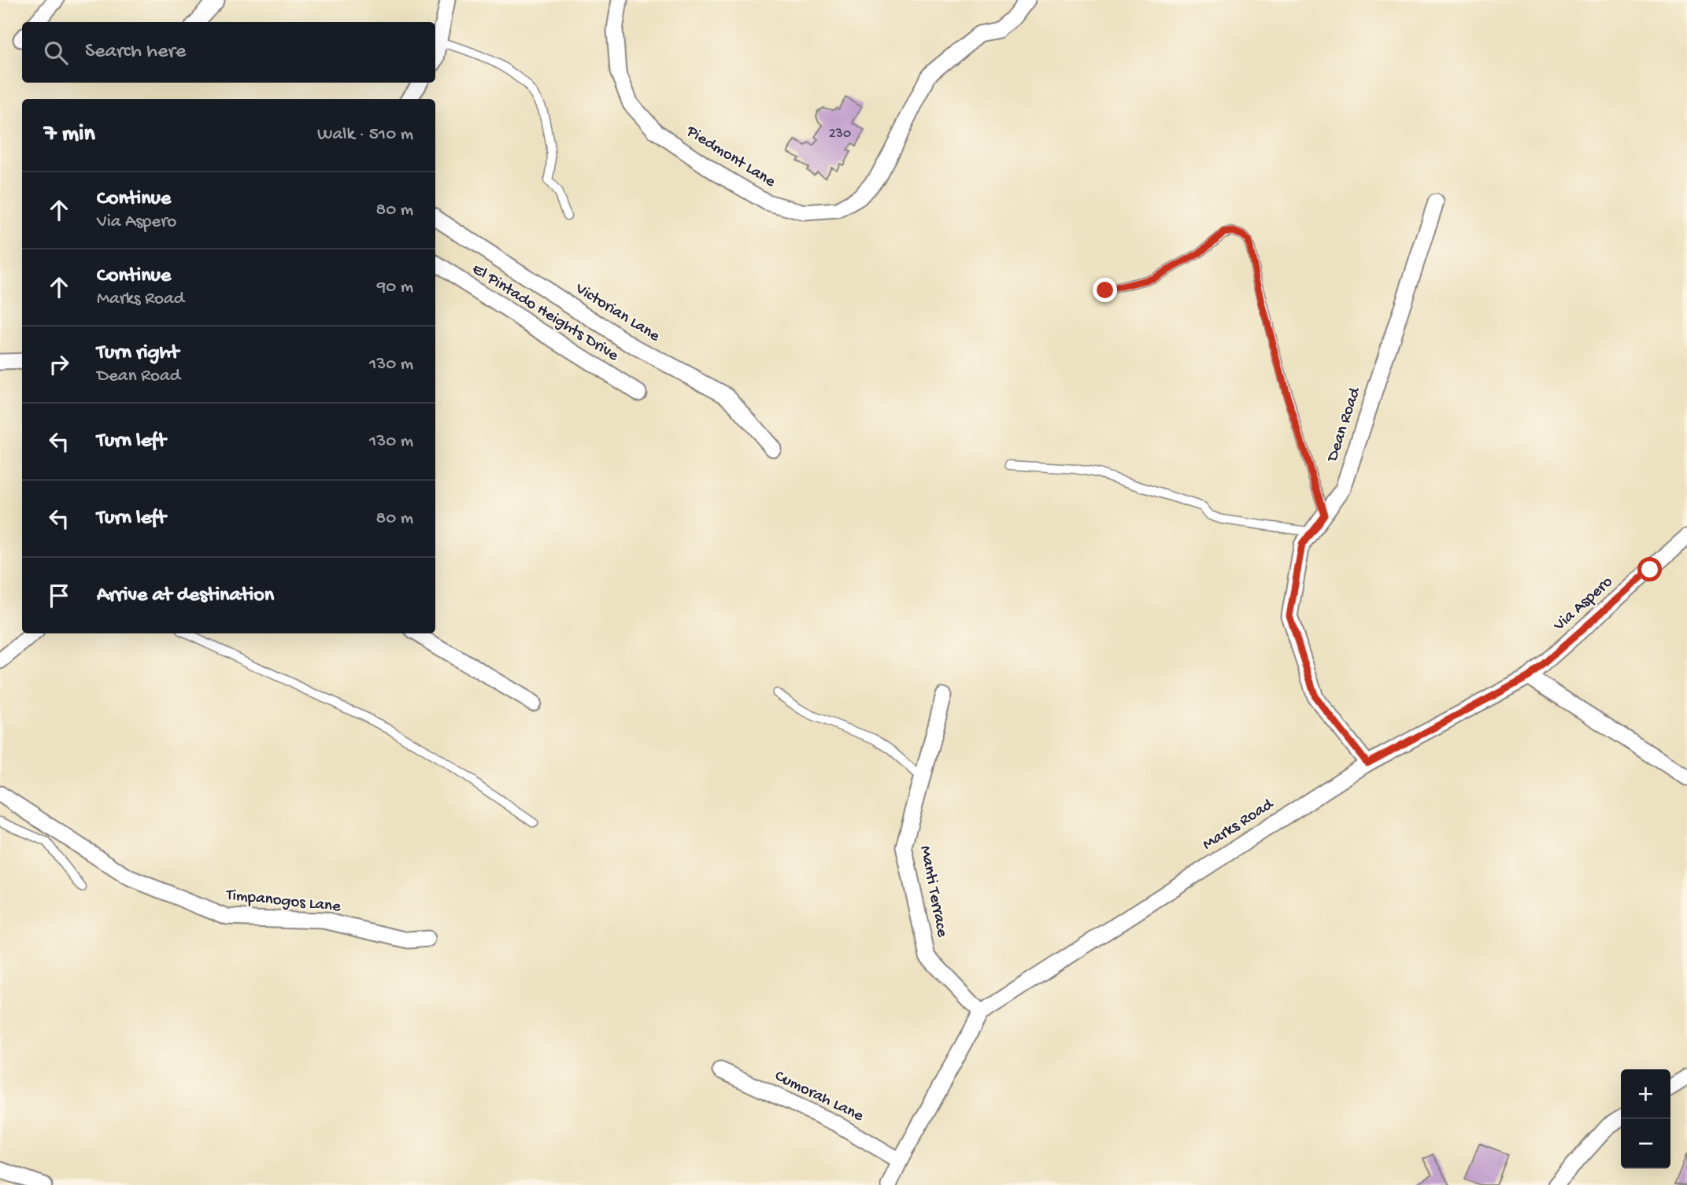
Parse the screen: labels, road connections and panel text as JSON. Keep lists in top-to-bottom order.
{
  "streets": {
    "street": [
      "Piedmont Lane",
      "El Pintado Heights Drive",
      "Victorian Lane",
      "Dean Road",
      "Via Aspero",
      "Marks Road",
      "Manti Terrace",
      "Timpanogos Lane",
      "Cumorah Lane"
    ]
  },
  "crossings": [
    ["Dean Road", "Marks Road"],
    ["Via Aspero", "Marks Road"],
    ["Marks Road", "Manti Terrace"],
    ["Marks Road", "Cumorah Lane"]
  ],
  "house_numbers": ["230"],
  "page": {
    "search": "Search here",
    "heading": ["7 min", "Walk · 510 m"],
    "list": [
      ["Continue", "Via Aspero", "80 m"],
      ["Continue", "Marks Road", "90 m"],
      ["Turn right", "Dean Road", "130 m"],
      ["Turn left", "130 m"],
      ["Turn left", "80 m"],
      "Arrive at destination"
    ],
    "map_buttons": ["+", "−"]
  }
}
